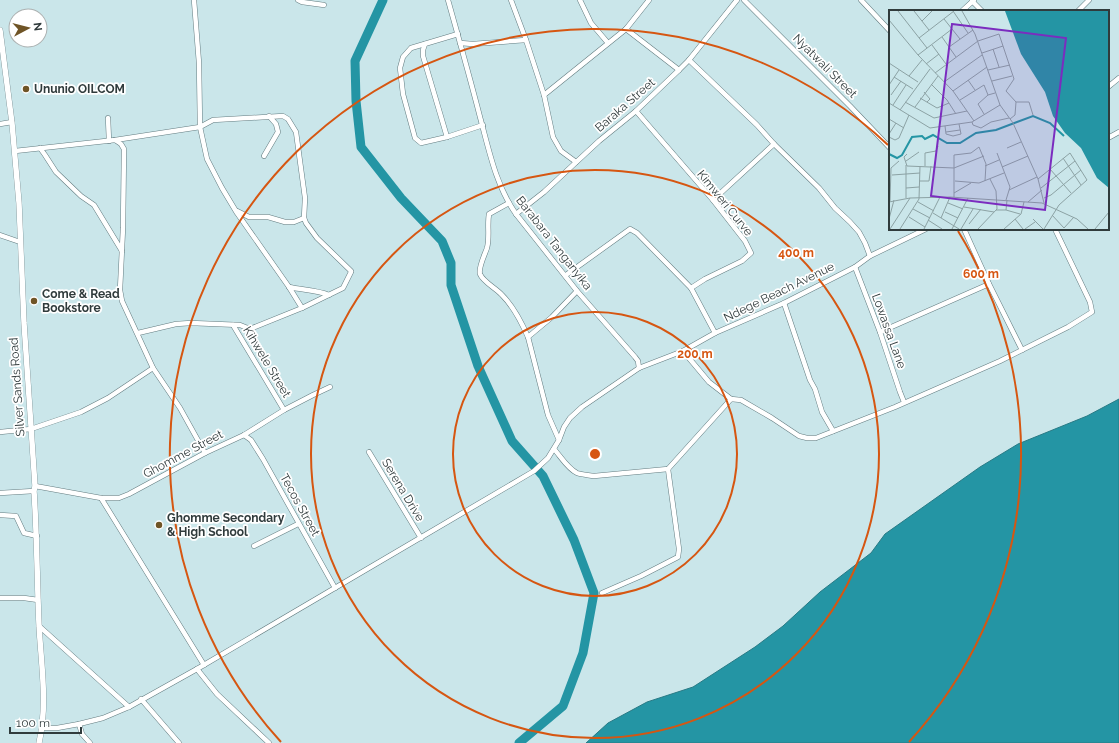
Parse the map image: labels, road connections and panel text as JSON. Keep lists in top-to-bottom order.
{
  "streets": {
    "street": [
      "Nyatwali Street",
      "Baraka Street",
      "Kimweri Curve",
      "Barabara Tanganyika",
      "Ndege Beach Avenue",
      "Lowassa Lane",
      "Kihwele Street",
      "Silver Sands Road",
      "Ghomme Street",
      "Serena Drive",
      "Tecos Street"
    ]
  },
  "crossings": [
    ["Baraka Street", "Kimweri Curve"],
    ["Baraka Street", "Barabara Tanganyika"],
    ["Barabara Tanganyika", "Ndege Beach Avenue"],
    ["Ndege Beach Avenue", "Lowassa Lane"],
    ["Ndege Beach Avenue", "Silver Sands Road"],
    ["Ndege Beach Avenue", "Serena Drive"],
    ["Ndege Beach Avenue", "Tecos Street"],
    ["Kihwele Street", "Ghomme Street"],
    ["Silver Sands Road", "Ghomme Street"],
    ["Ghomme Street", "Tecos Street"]
  ],
  "places": ["Ununio OILCOM", "Come & Read Bookstore", "Ghomme Secondary & High School"],
  "scale_bar": "100 m",
  "north": "right",
  "rings": ["400 m", "600 m", "200 m"]
}
